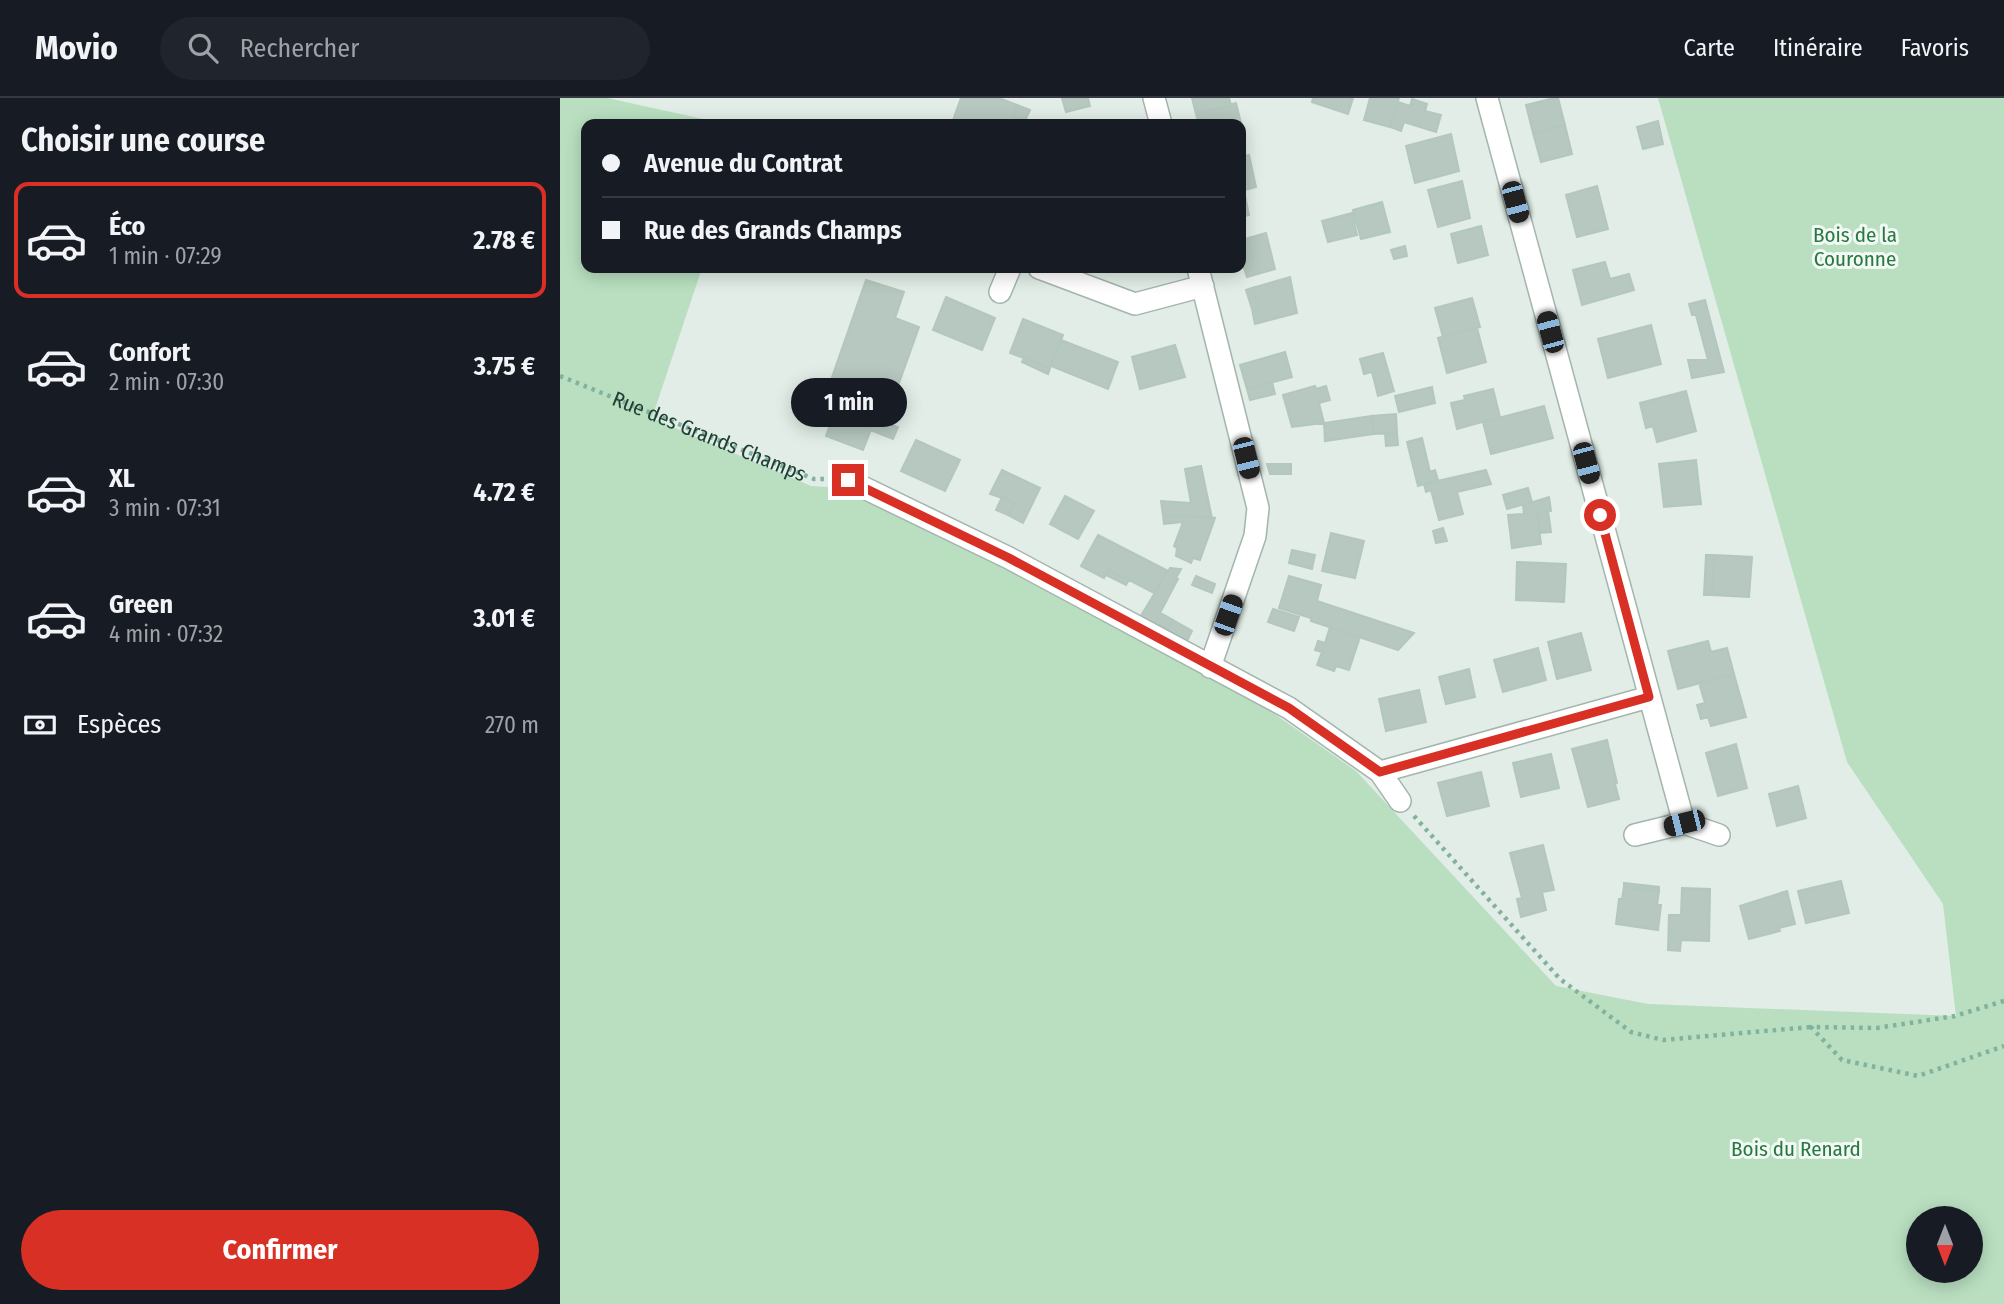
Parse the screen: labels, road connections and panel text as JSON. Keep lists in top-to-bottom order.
{
  "streets": {
    "path": ["Rue des Grands Champs"]
  },
  "parks": ["Bois de la Couronne", "Bois du Renard"],
  "north": "bottom",
  "page": {
    "header": "Movio",
    "search": "Rechercher",
    "nav": ["Carte", "Itinéraire", "Favoris"],
    "heading": "Choisir une course",
    "banner": ["Avenue du Contrat", "Rue des Grands Champs"],
    "list": [
      {
        "name": "Éco",
        "note": "1 min · 07:29",
        "value": "2.78 €"
      },
      {
        "name": "Confort",
        "note": "2 min · 07:30",
        "value": "3.75 €"
      },
      {
        "name": "XL",
        "note": "3 min · 07:31",
        "value": "4.72 €"
      },
      {
        "name": "Green",
        "note": "4 min · 07:32",
        "value": "3.01 €"
      }
    ],
    "bubble": "1 min",
    "pay": ["Espèces", "270 m"],
    "buttons": "Confirmer"
  }
}
